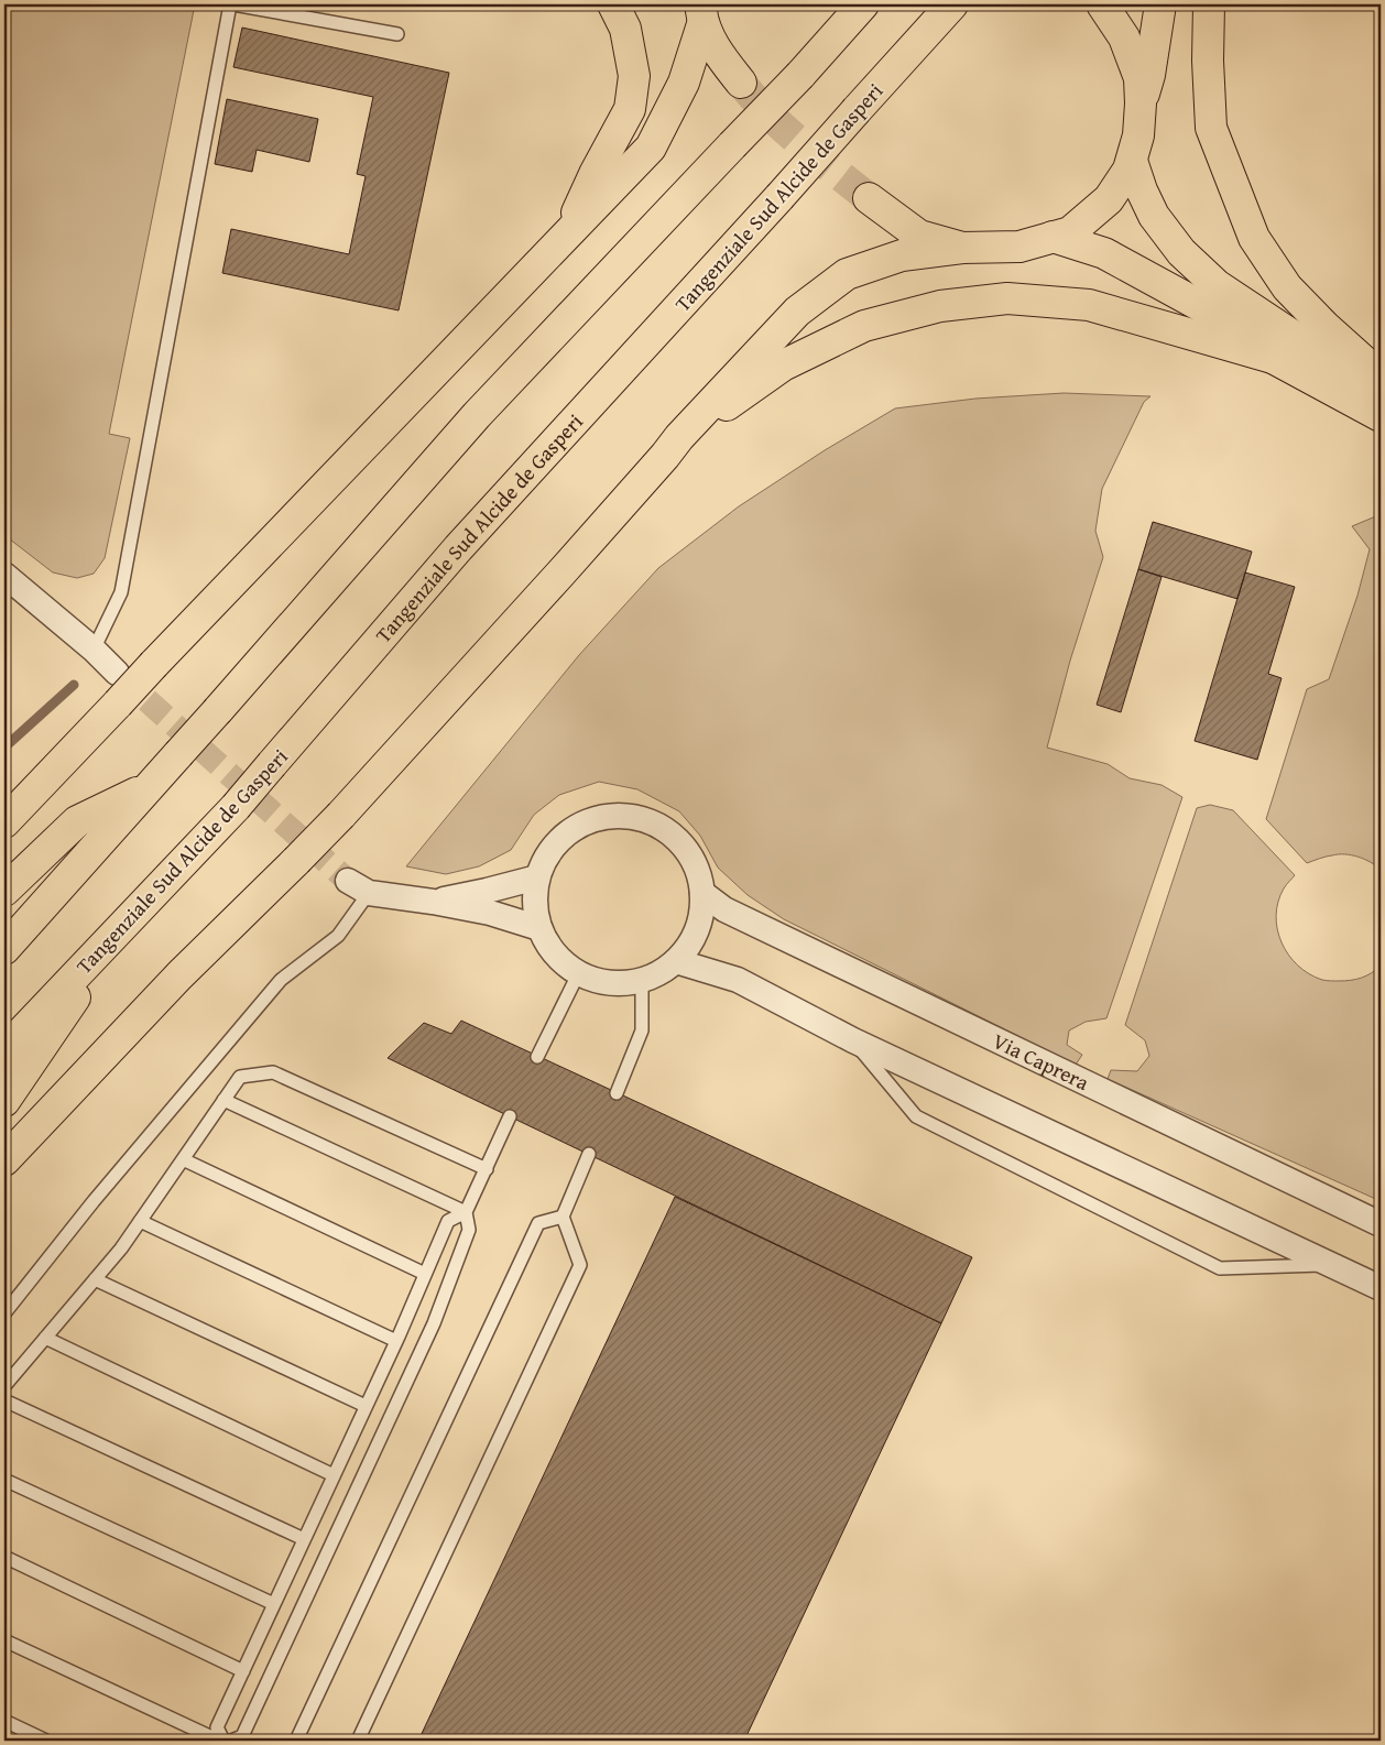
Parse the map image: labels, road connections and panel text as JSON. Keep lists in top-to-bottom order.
{
  "streets": {
    "highway": ["Tangenziale Sud Alcide de Gasperi"],
    "street": ["Via Caprera"]
  }
}
